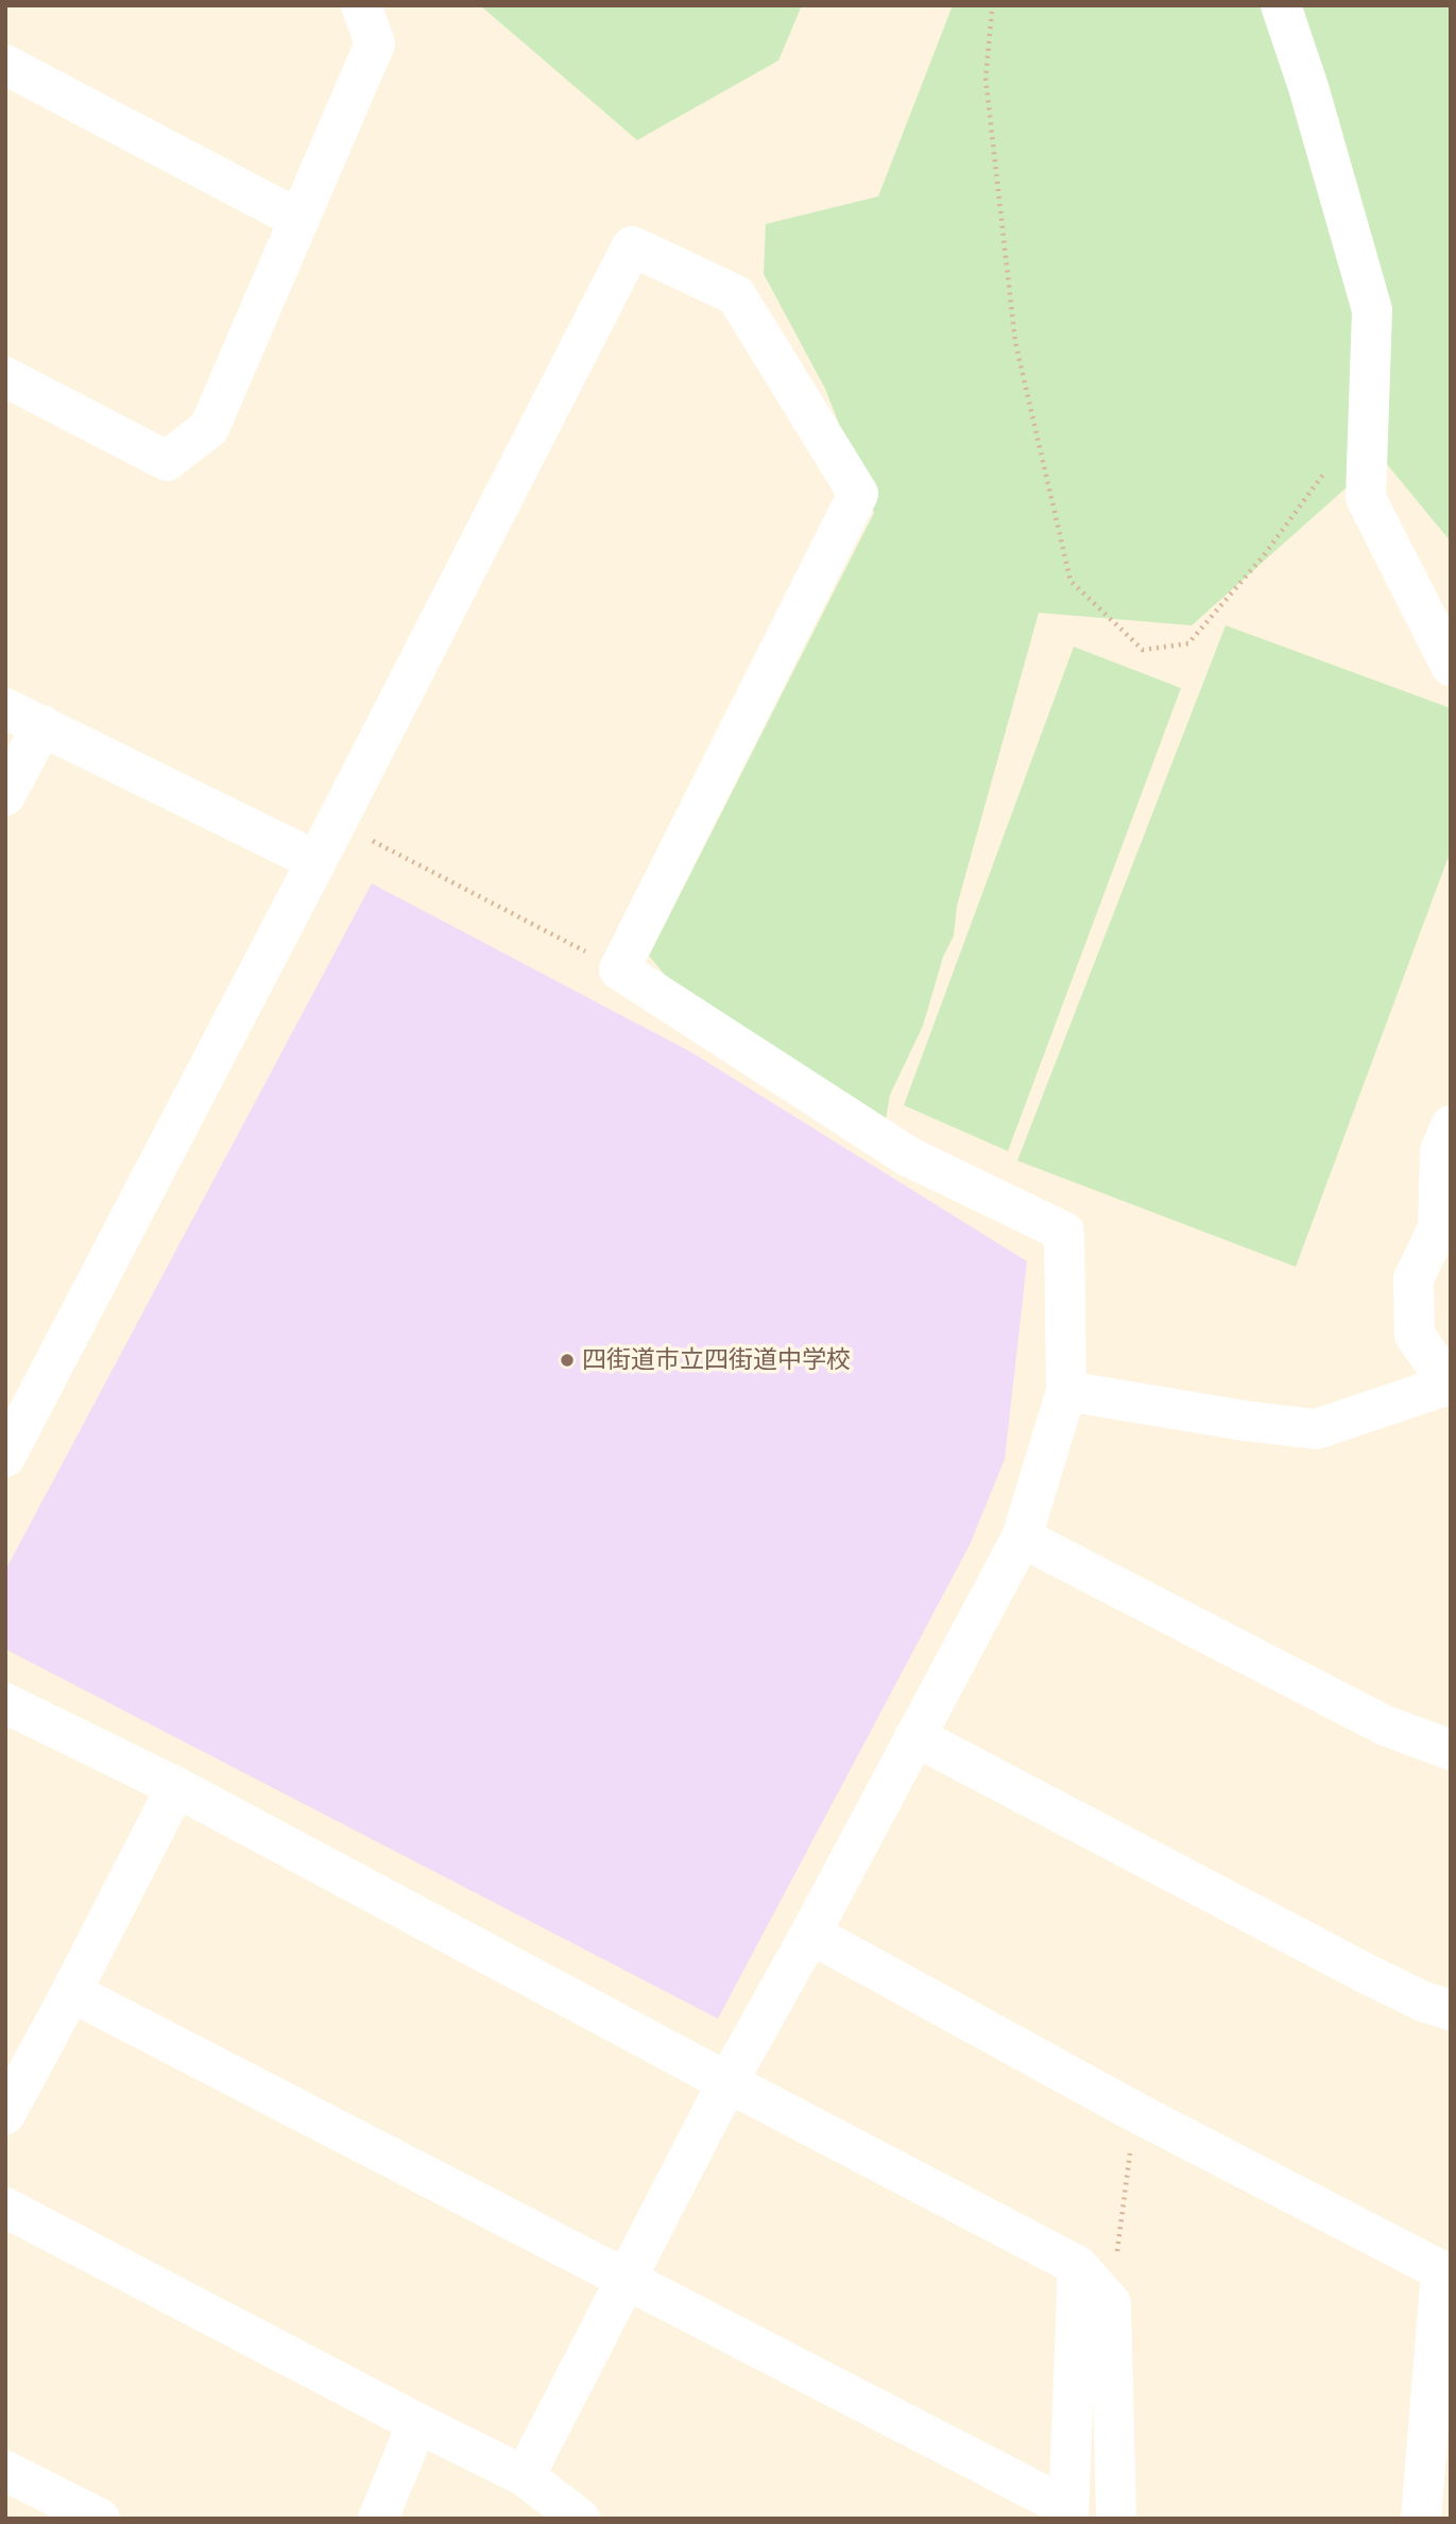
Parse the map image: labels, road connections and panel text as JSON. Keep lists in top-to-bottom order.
{
  "places": ["四街道市立四街道中学校"]
}
